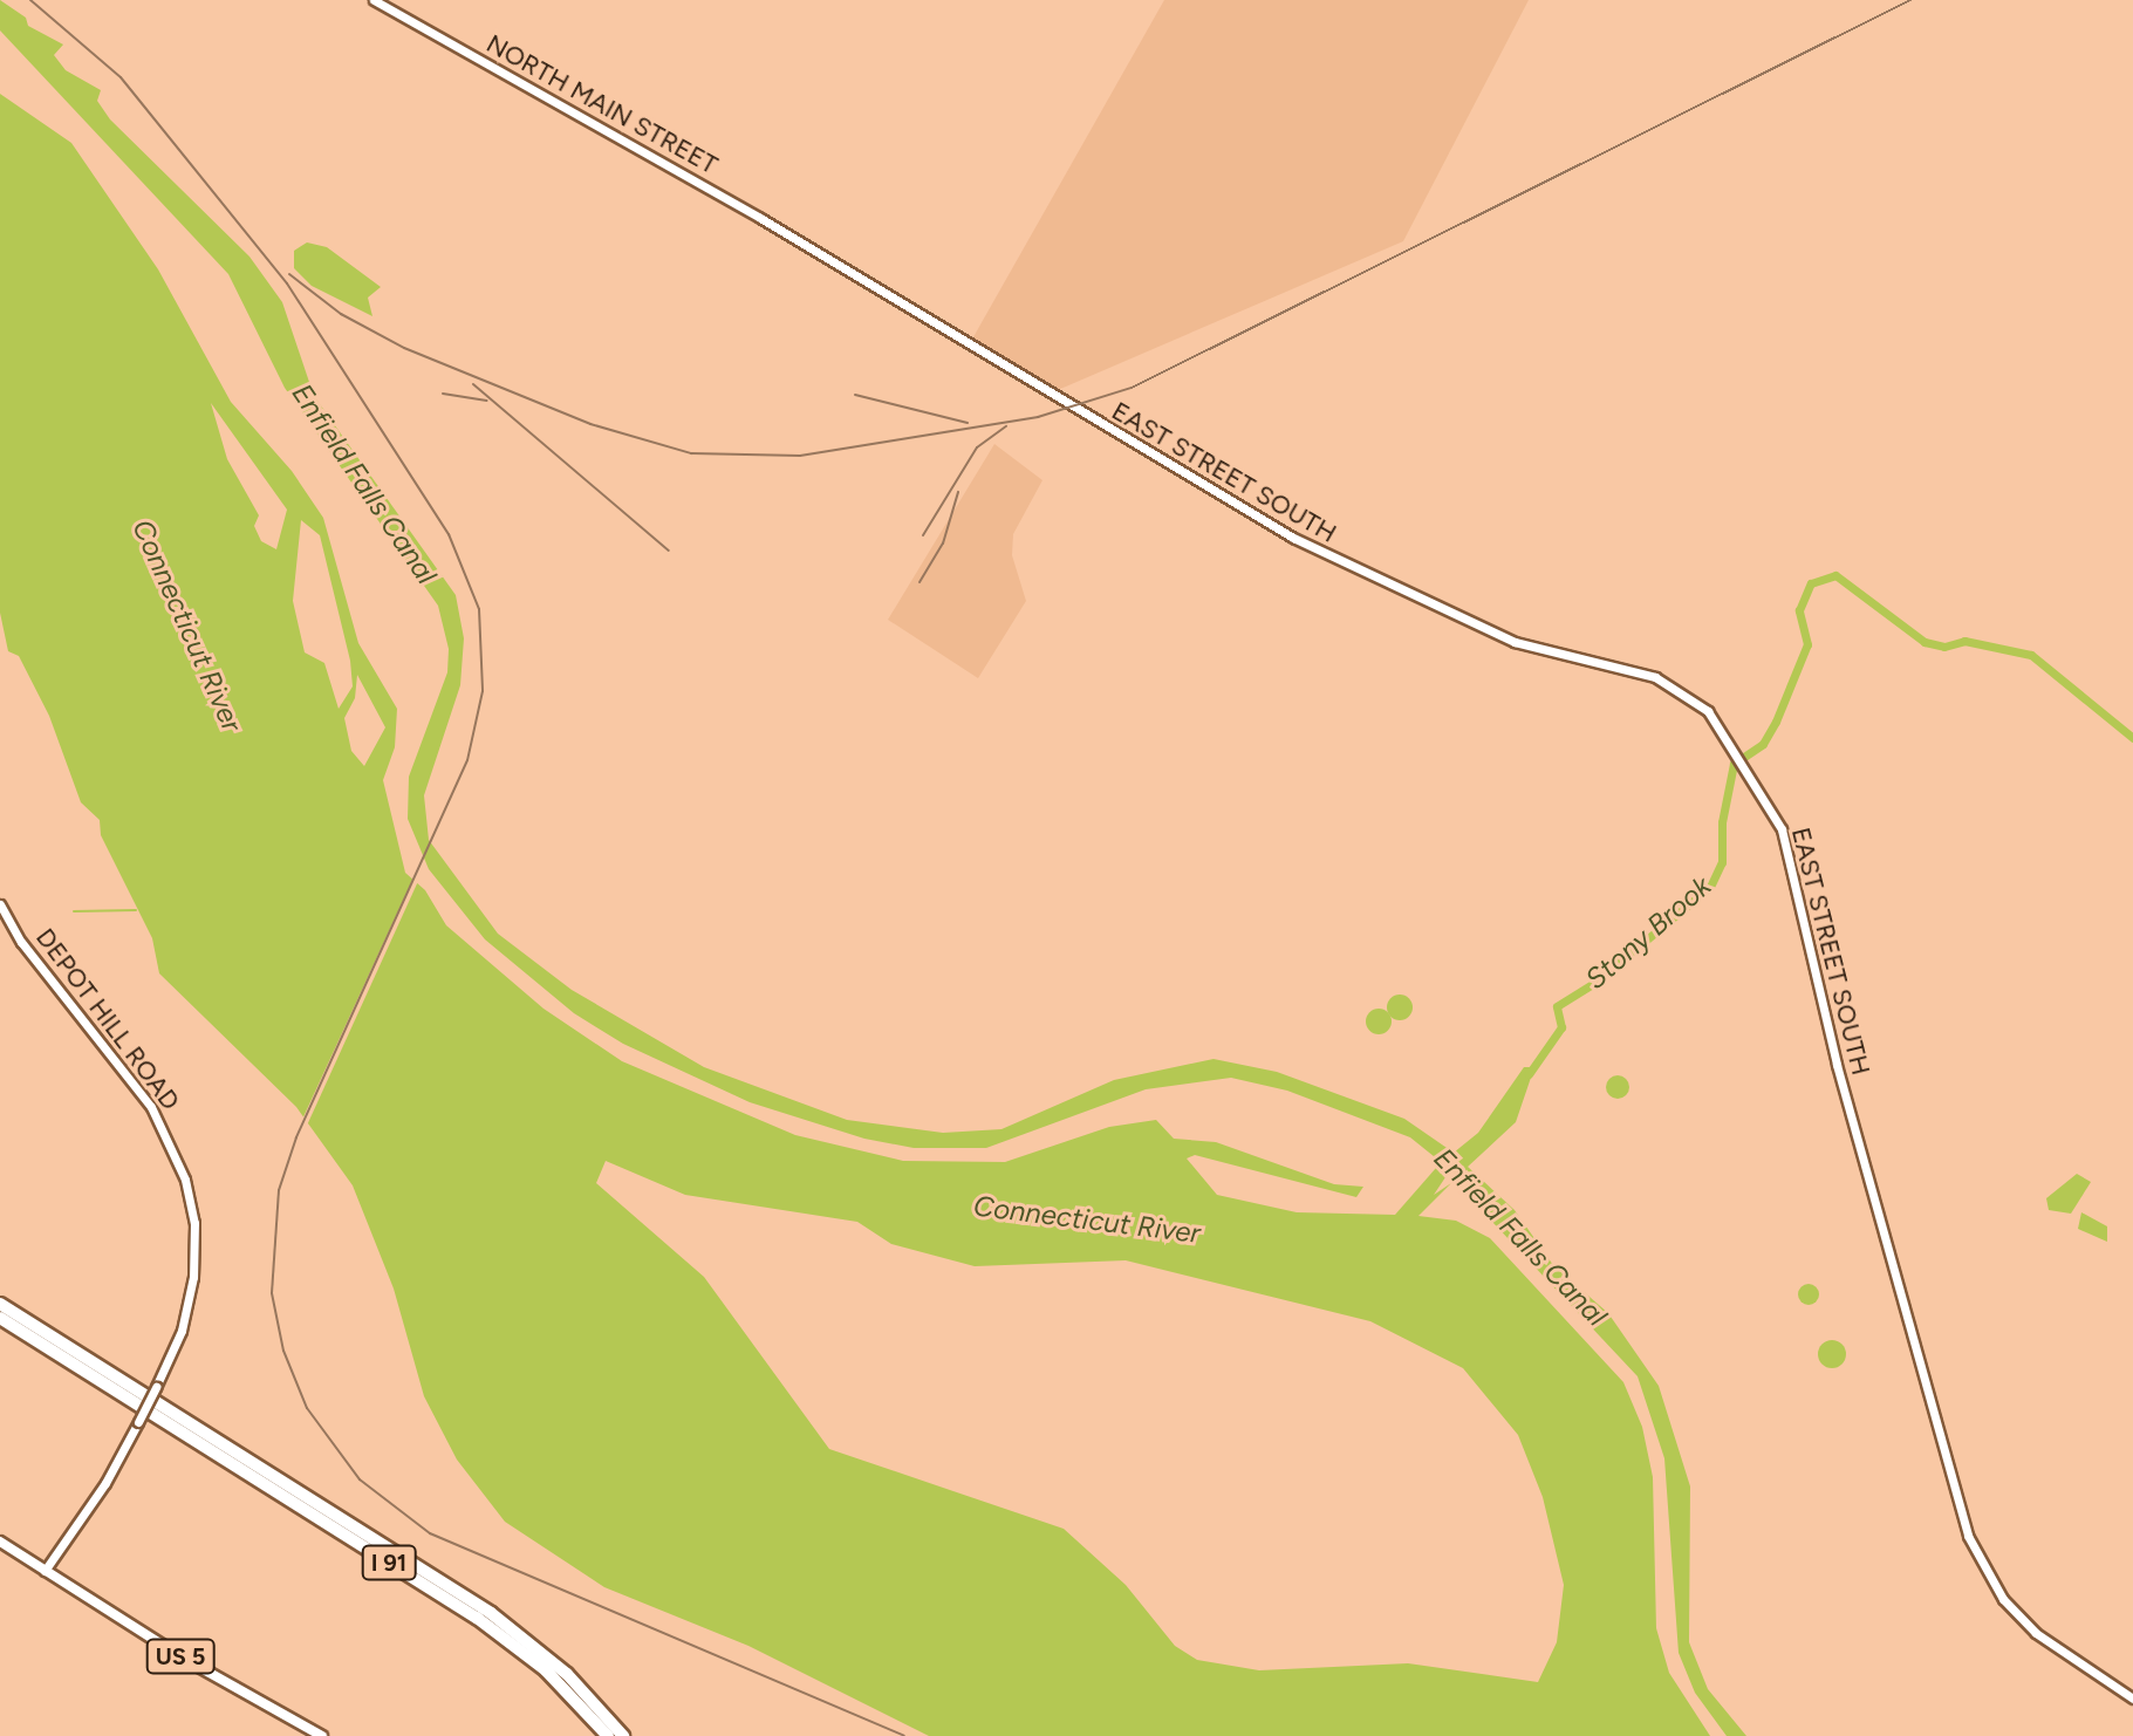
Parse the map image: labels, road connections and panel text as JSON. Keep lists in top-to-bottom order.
{
  "streets": {
    "highway": ["I 91"],
    "main road": [
      "NORTH MAIN STREET",
      "EAST STREET SOUTH",
      "DEPOT HILL ROAD",
      "US 5"
    ]
  },
  "crossings": [
    ["NORTH MAIN STREET", "EAST STREET SOUTH"],
    ["DEPOT HILL ROAD", "US 5"]
  ],
  "water": ["Enfield Falls Canal", "Connecticut River", "Stony Brook"]
}
